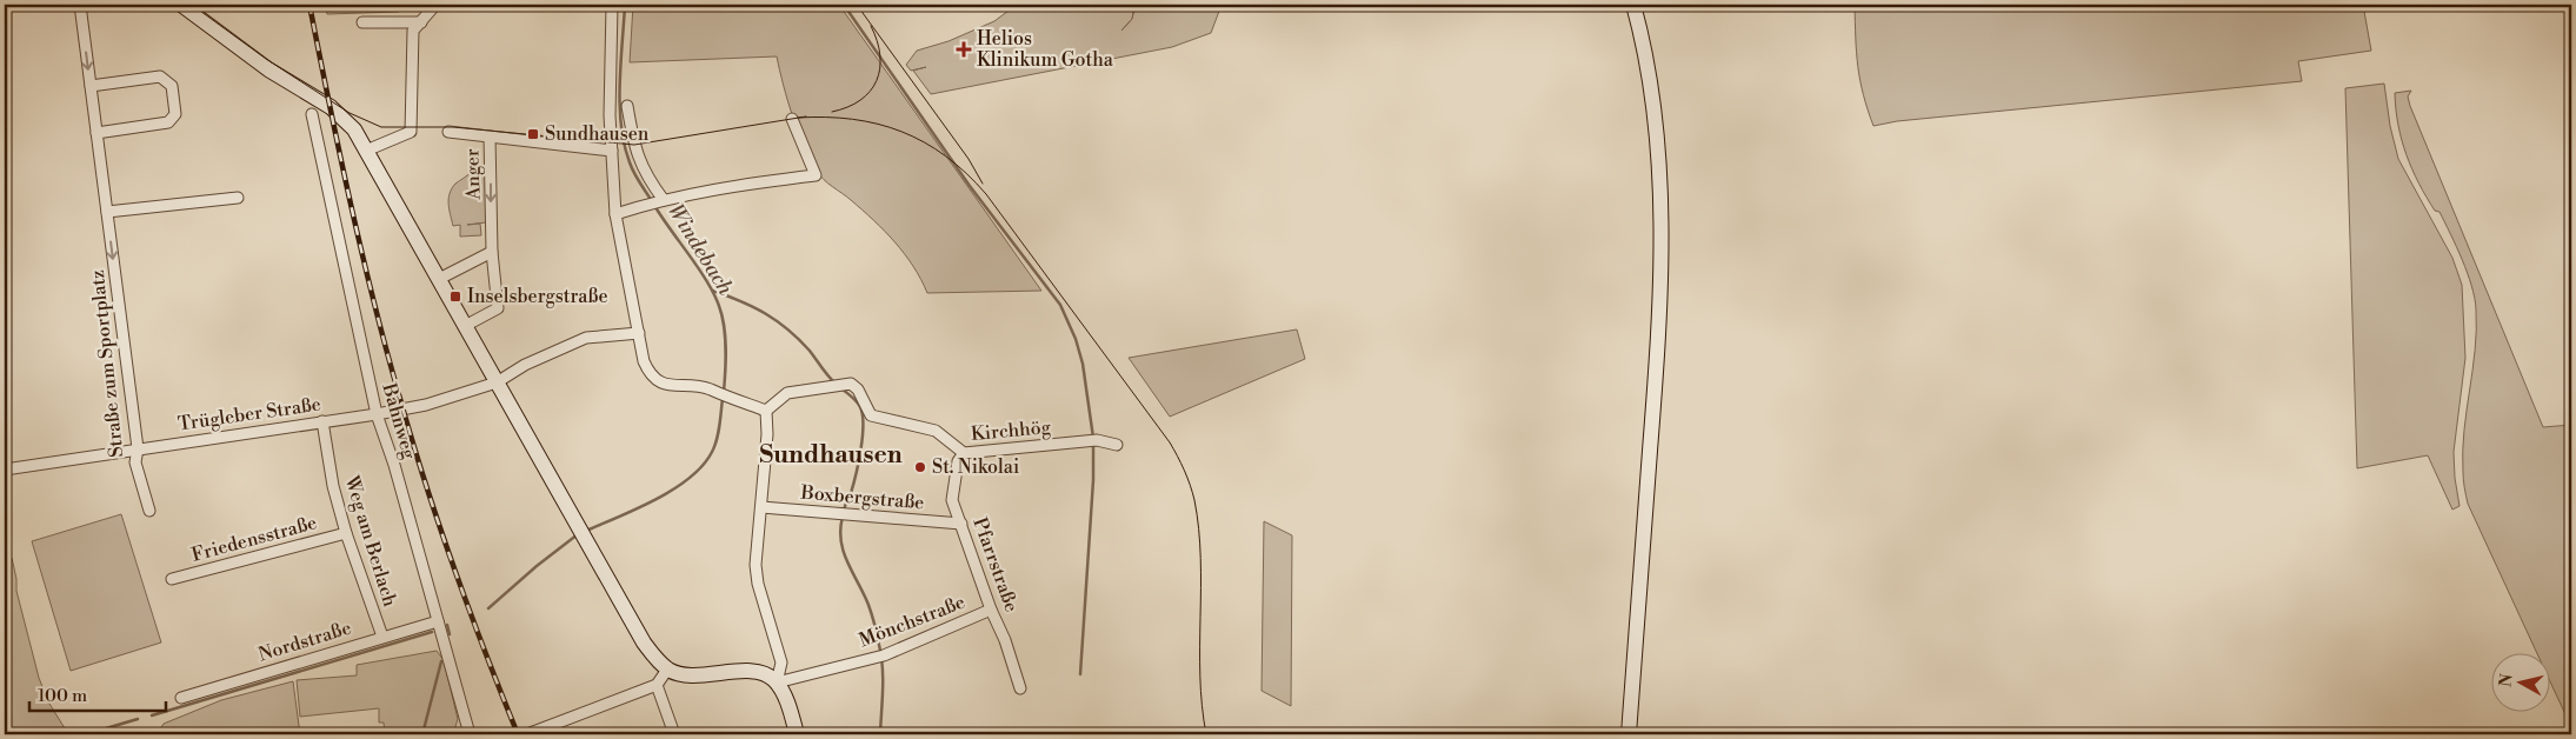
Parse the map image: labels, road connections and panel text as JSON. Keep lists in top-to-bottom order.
{
  "streets": {
    "street": [
      "Anger",
      "Straße zum Sportplatz",
      "Trügleber Straße",
      "Bahnweg",
      "Kirchhög",
      "Boxbergstraße",
      "Friedensstraße",
      "Weg am Berlach",
      "Pfarrstraße",
      "Mönchstraße",
      "Nordstraße"
    ]
  },
  "crossings": [
    ["Straße zum Sportplatz", "Trügleber Straße"],
    ["Trügleber Straße", "Bahnweg"],
    ["Trügleber Straße", "Weg am Berlach"],
    ["Bahnweg", "Nordstraße"],
    ["Kirchhög", "Pfarrstraße"],
    ["Boxbergstraße", "Pfarrstraße"],
    ["Friedensstraße", "Weg am Berlach"],
    ["Weg am Berlach", "Nordstraße"],
    ["Pfarrstraße", "Mönchstraße"]
  ],
  "one_way": ["Anger", "Straße zum Sportplatz"],
  "districts": ["Sundhausen"],
  "water": ["Windebach"],
  "places": {
    "health": ["Helios Klinikum Gotha"],
    "transit": ["Sundhausen", "Inselsbergstraße"],
    "other": ["St. Nikolai"]
  },
  "scale_bar": "100 m",
  "north": "left"
}
